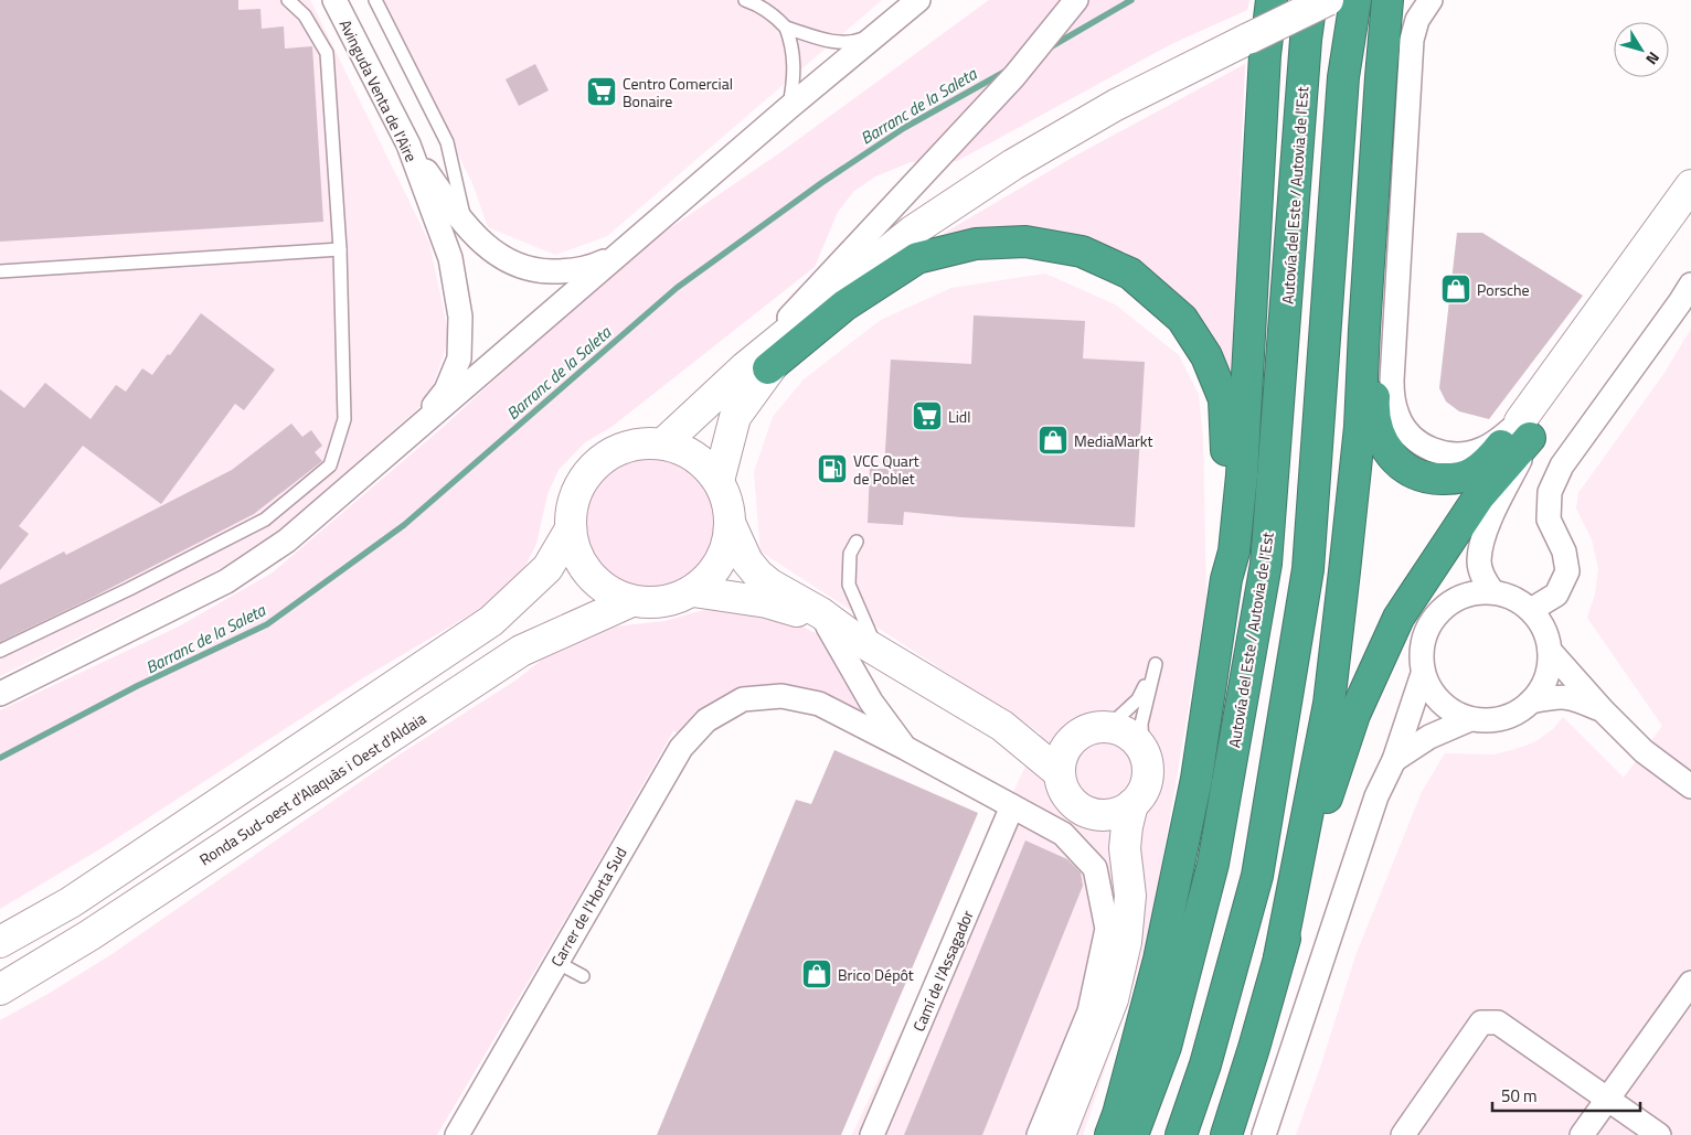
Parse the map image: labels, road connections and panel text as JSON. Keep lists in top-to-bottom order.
{
  "streets": {
    "highway": ["Autovía del Este / Autovia de l'Est"],
    "main road": ["Ronda Sud-oest d'Alaquàs i Oest d'Aldaia"],
    "street": ["Avinguda Venta de l'Aire", "Carrer de l'Horta Sud", "Camí de l'Assagador"]
  },
  "water": ["Barranc de la Saleta"],
  "places": {
    "supermarket": ["Centro Comercial Bonaire", "Lidl"],
    "shop": ["Porsche", "MediaMarkt", "Brico Dépôt"],
    "fuel station": ["VCC Quart de Poblet"]
  },
  "scale_bar": "50 m",
  "north": "bottom right"
}
